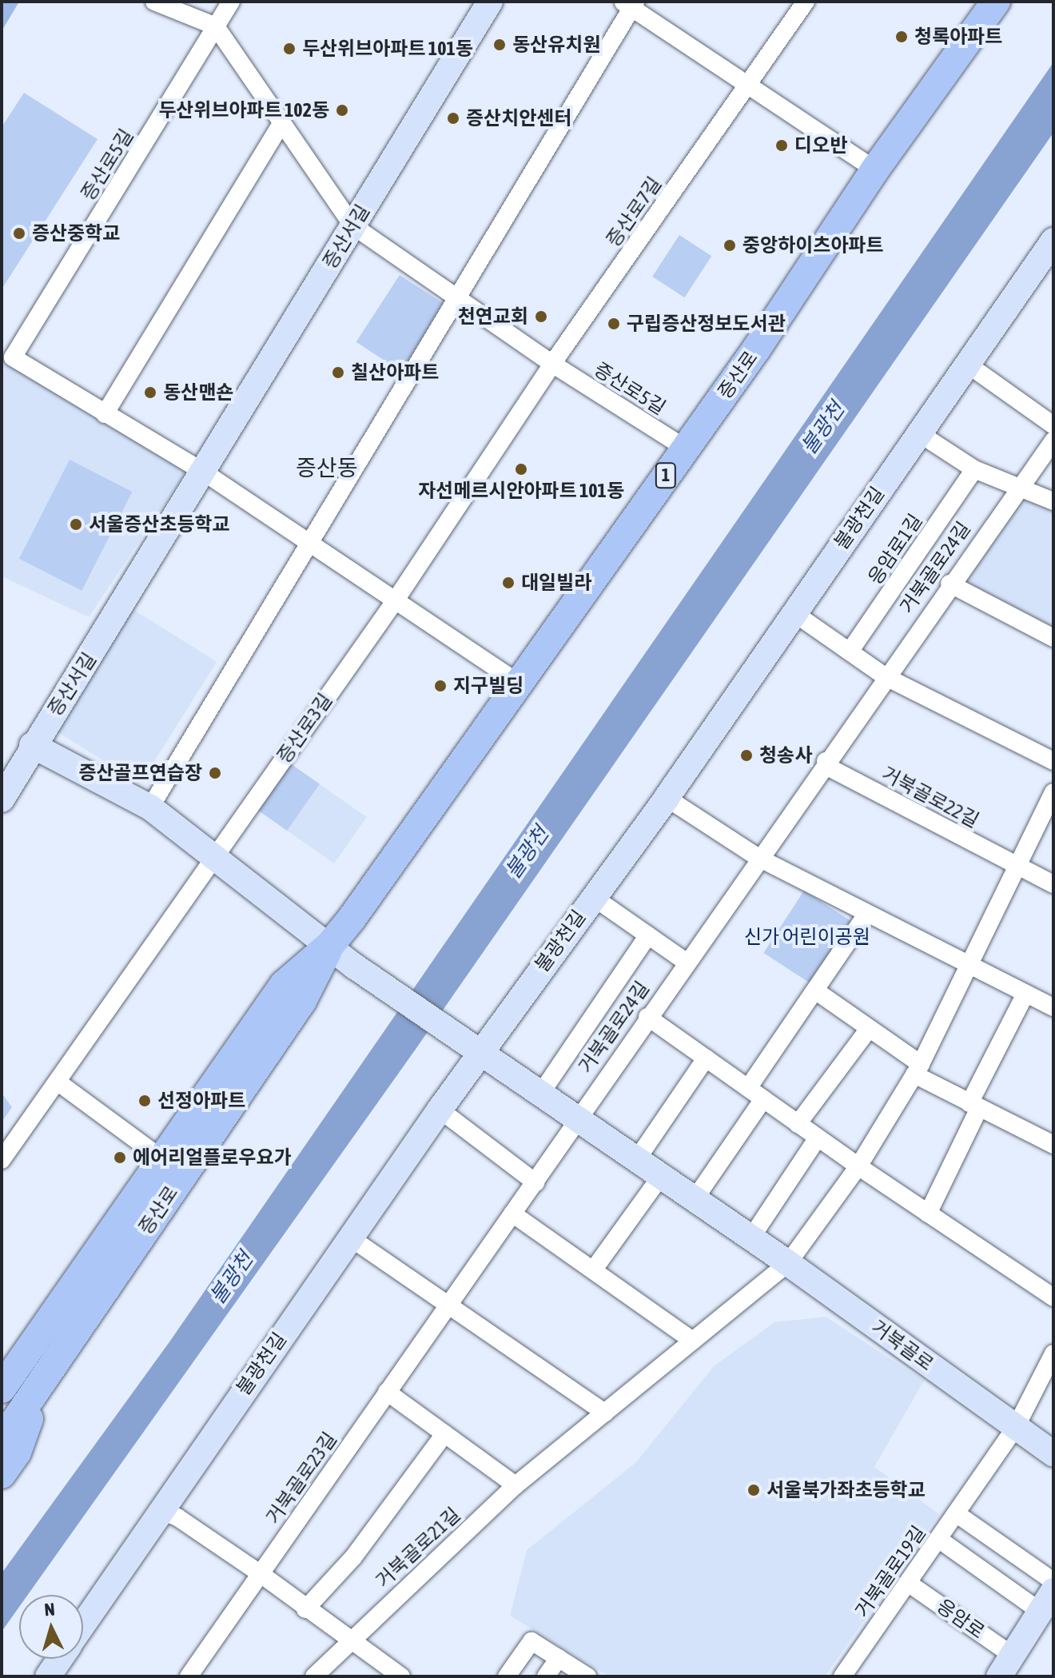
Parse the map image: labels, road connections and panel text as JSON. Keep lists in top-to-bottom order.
{
  "streets": {
    "main road": ["증산로", "1"],
    "street": [
      "증산로5길",
      "증산로7길",
      "증산서길",
      "불광천길",
      "응암로1길",
      "거북골로24길",
      "증산로3길",
      "거북골로22길",
      "거북골로",
      "거북골로23길",
      "거북골로21길",
      "거북골로19길",
      "응암로"
    ]
  },
  "crossings": [
    ["증산로5길", "증산로7길"],
    ["증산로5길", "증산서길"],
    ["증산로5길", "증산로"],
    ["증산로", "거북골로"],
    ["불광천길", "거북골로"],
    ["거북골로24길", "거북골로22길"],
    ["거북골로24길", "거북골로"],
    ["거북골로24길", "거북골로23길"],
    ["거북골로", "거북골로23길"],
    ["거북골로", "거북골로21길"],
    ["거북골로", "거북골로19길"],
    ["거북골로19길", "응암로"]
  ],
  "districts": ["증산동"],
  "water": ["불광천"],
  "parks": ["신가 어린이공원"],
  "places": [
    "청록아파트",
    "동산유치원",
    "두산위브아파트 101동",
    "두산위브아파트 102동",
    "증산치안센터",
    "디오반",
    "증산중학교",
    "중앙하이츠아파트",
    "천연교회",
    "구립증산정보도서관",
    "칠산아파트",
    "동산맨숀",
    "자선메르시안아파트 101동",
    "서울증산초등학교",
    "대일빌라",
    "지구빌딩",
    "청송사",
    "증산골프연습장",
    "선정아파트",
    "에어리얼플로우요가",
    "서울북가좌초등학교"
  ],
  "north": "top"
}
